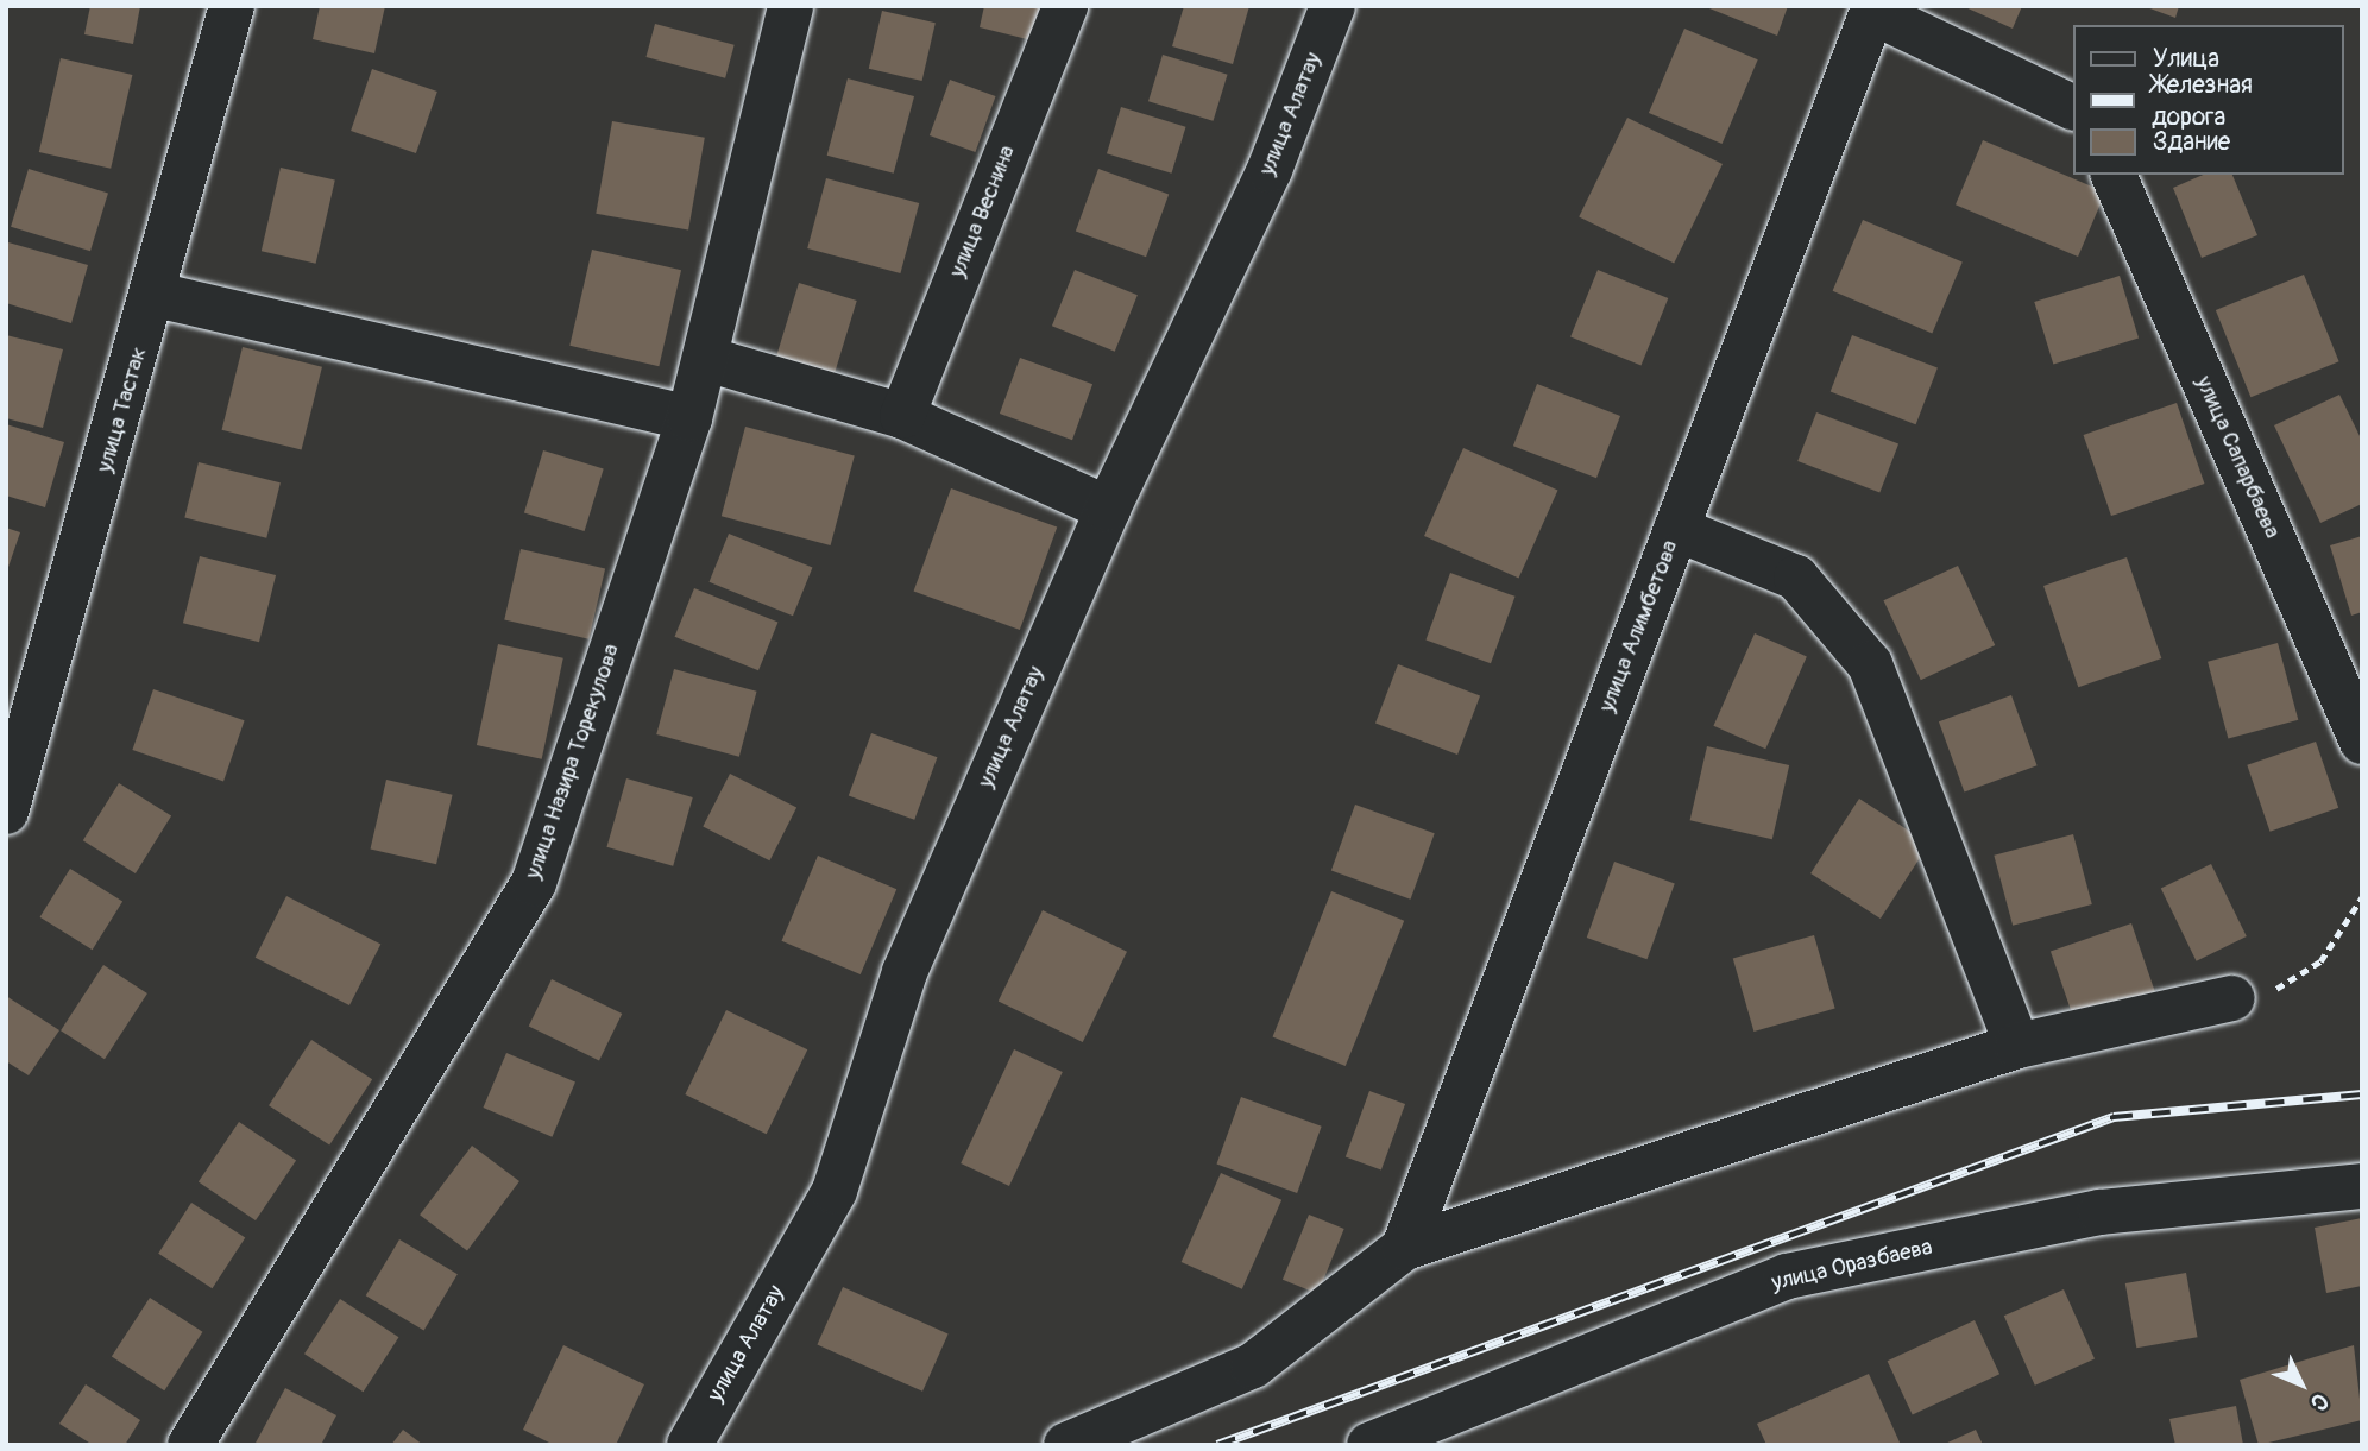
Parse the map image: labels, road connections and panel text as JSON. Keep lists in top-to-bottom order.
{
  "streets": {
    "street": [
      "улица Алатау",
      "улица Веснина",
      "улица Тастак",
      "улица Сапарбаева",
      "улица Алимбетова",
      "улица Назира Торекулова",
      "улица Оразбаева"
    ]
  },
  "legend": ["Улица", "Железная дорога", "Здание"],
  "north": "bottom right"
}
